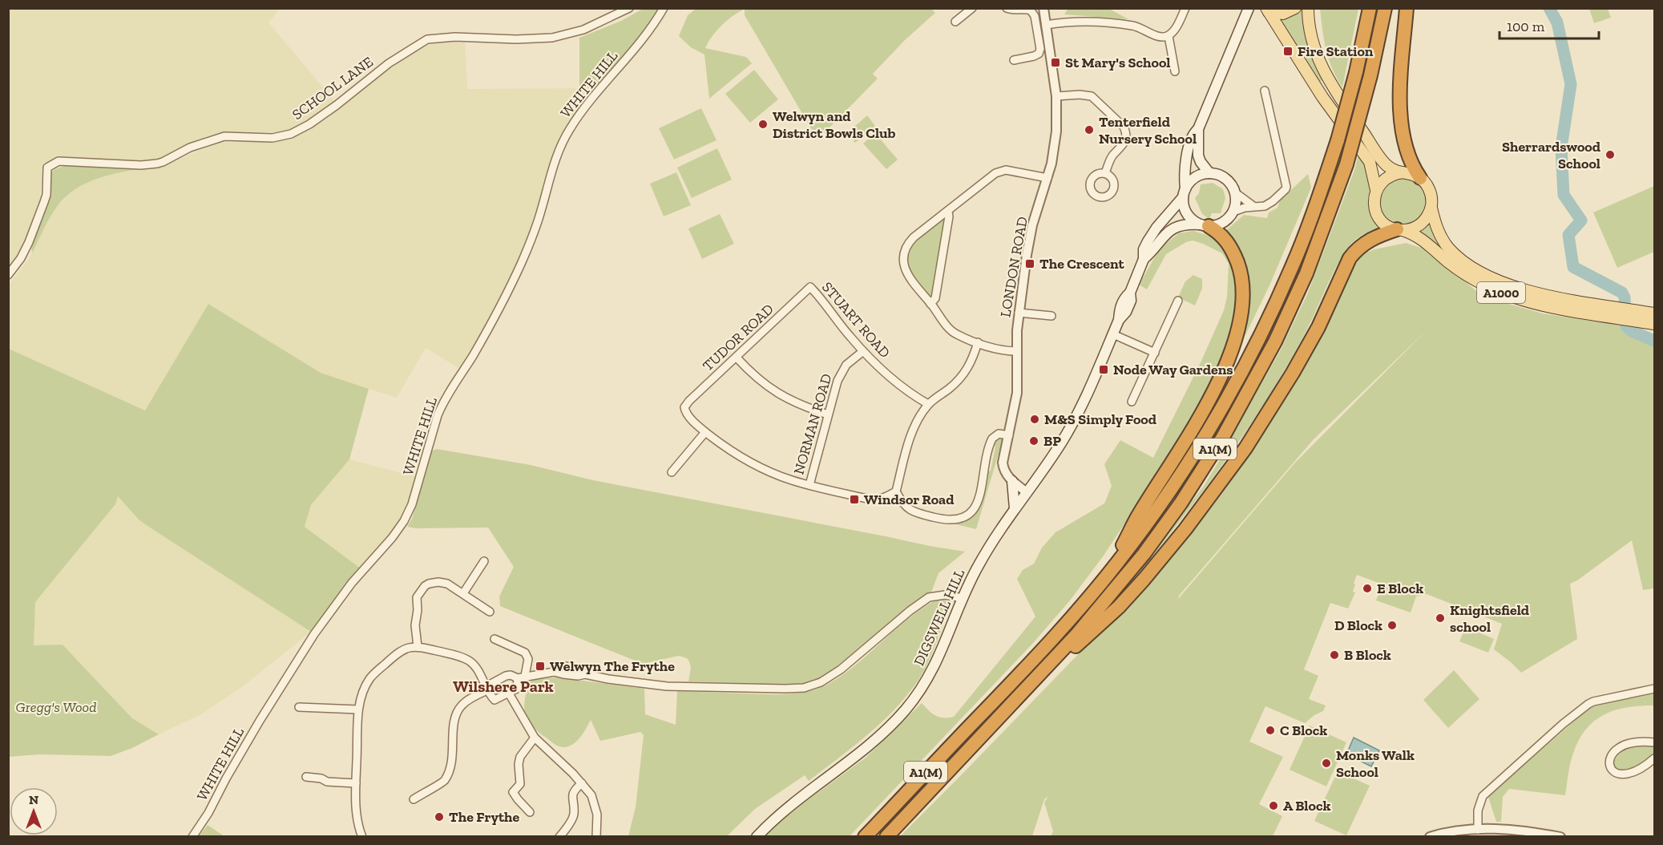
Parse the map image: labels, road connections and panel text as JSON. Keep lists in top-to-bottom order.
{
  "streets": {
    "highway": ["A1(M)"],
    "main road": ["A1000", "DIGSWELL HILL"],
    "street": [
      "WHITE HILL",
      "SCHOOL LANE",
      "LONDON ROAD",
      "STUART ROAD",
      "TUDOR ROAD",
      "NORMAN ROAD"
    ]
  },
  "crossings": [
    ["LONDON ROAD", "DIGSWELL HILL"],
    ["A1000", "A1(M)"],
    ["STUART ROAD", "TUDOR ROAD"],
    ["STUART ROAD", "NORMAN ROAD"]
  ],
  "districts": ["Wilshere Park"],
  "parks": ["Gregg's Wood"],
  "places": {
    "transit": [
      "Fire Station",
      "St Mary's School",
      "The Crescent",
      "Node Way Gardens",
      "Windsor Road",
      "Welwyn The Frythe"
    ],
    "other": [
      "Welwyn and District Bowls Club",
      "Tenterfield Nursery School",
      "Sherrardswood School",
      "M&S Simply Food",
      "BP",
      "E Block",
      "Knightsfield school",
      "D Block",
      "B Block",
      "C Block",
      "Monks Walk School",
      "A Block",
      "The Frythe"
    ]
  },
  "scale_bar": "100 m",
  "north": "top"
}
